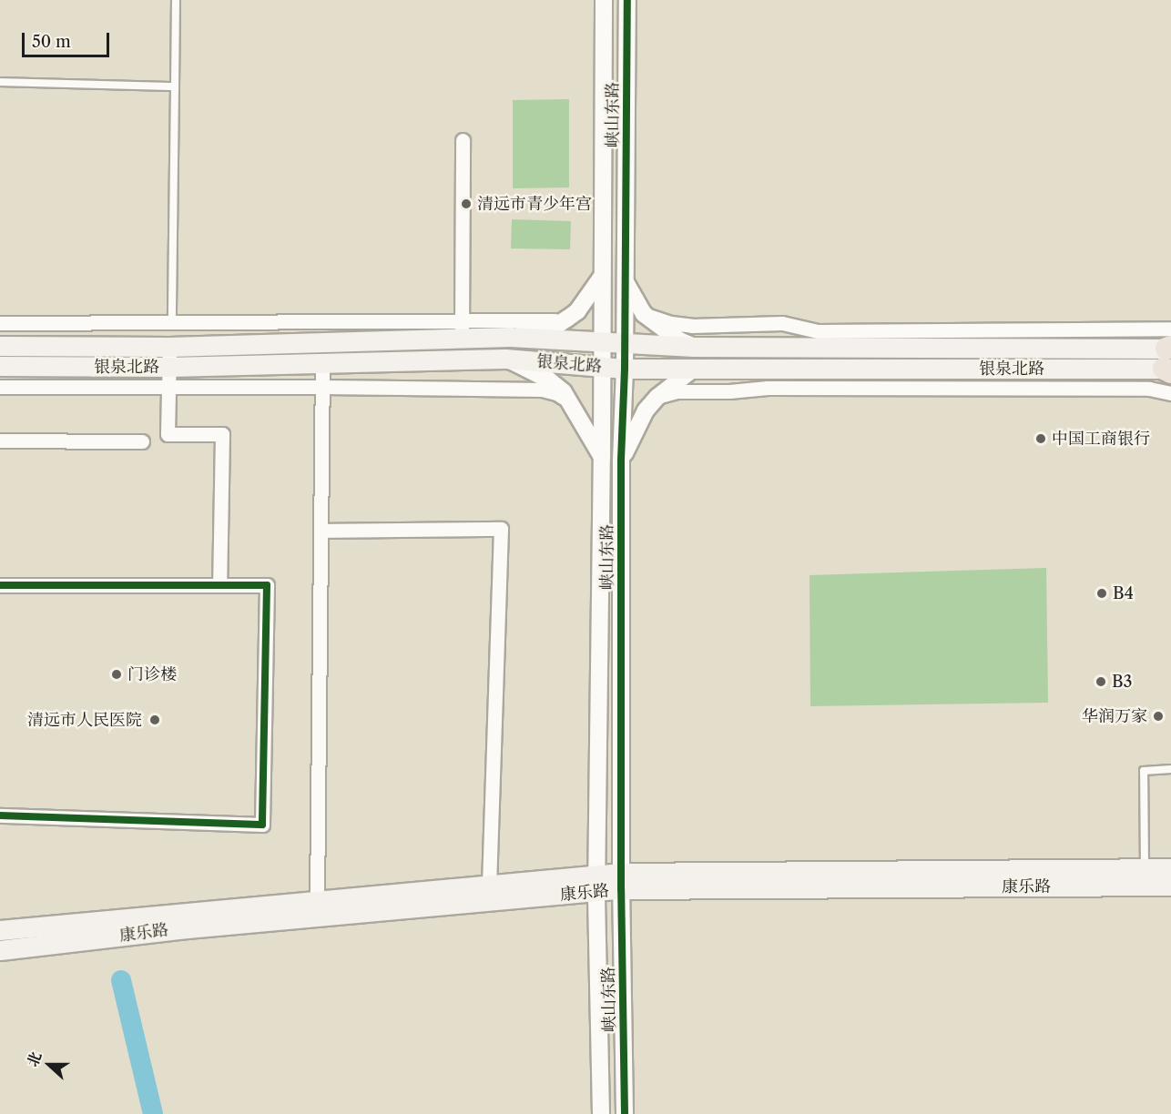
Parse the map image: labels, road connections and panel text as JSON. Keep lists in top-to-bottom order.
{
  "streets": {
    "main road": ["银泉北路", "康乐路"],
    "street": ["峡山东路"]
  },
  "crossings": [
    ["峡山东路", "银泉北路"],
    ["峡山东路", "康乐路"]
  ],
  "places": [
    "清远市青少年宫",
    "中国工商银行",
    "B4",
    "门诊楼",
    "B3",
    "华润万家",
    "清远市人民医院"
  ],
  "scale_bar": "50 m",
  "north": "left"
}
